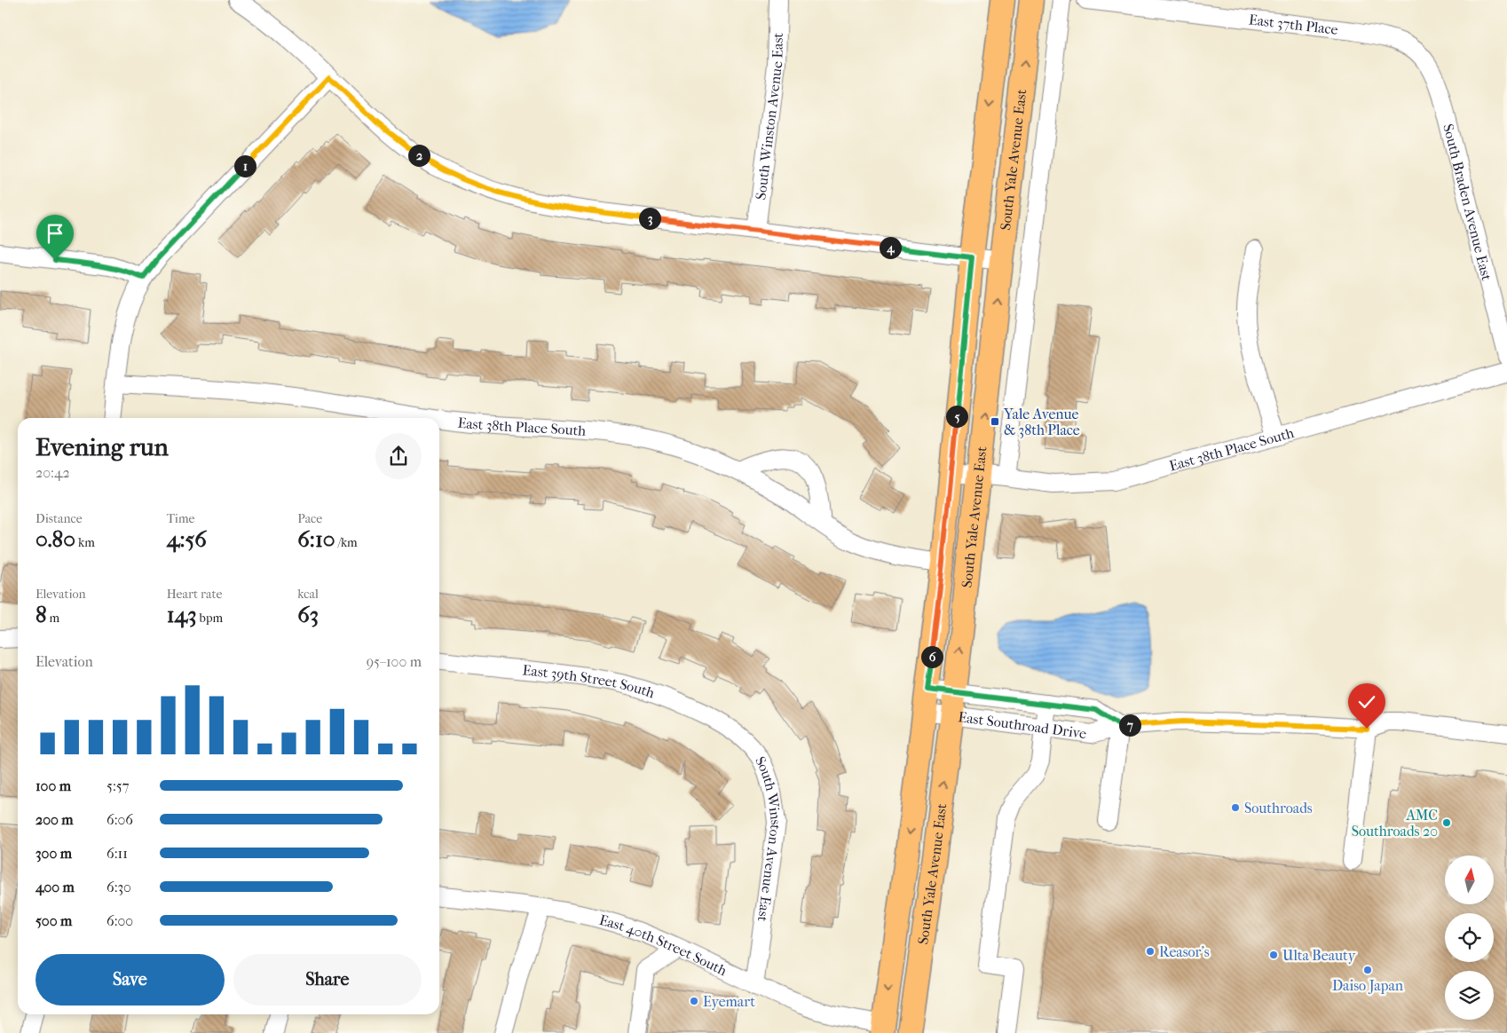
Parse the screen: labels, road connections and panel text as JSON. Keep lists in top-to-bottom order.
{
  "streets": {
    "main road": ["South Yale Avenue East"],
    "street": [
      "East 37th Place",
      "South Winston Avenue East",
      "South Braden Avenue East",
      "East 38th Place South",
      "East 39th Street South",
      "East Southroad Drive",
      "East 40th Street South"
    ]
  },
  "crossings": [
    ["East 37th Place", "South Braden Avenue East"],
    ["South Winston Avenue East", "East 39th Street South"],
    ["South Winston Avenue East", "East 40th Street South"],
    ["South Yale Avenue East", "East 38th Place South"],
    ["South Yale Avenue East", "East Southroad Drive"],
    ["South Yale Avenue East", "East 40th Street South"]
  ],
  "places": {
    "transit": ["Yale Avenue & 38th Place"],
    "other": [
      "Southroads",
      "AMC Southroads 20",
      "Reasor's",
      "Ulta Beauty",
      "Daiso Japan",
      "Eyemart"
    ]
  },
  "north": "top",
  "page": {
    "pins": [
      "2",
      "1",
      "3",
      "4",
      "5",
      "6",
      "7"
    ],
    "heading": ["Evening run", "20:42"],
    "stats": [
      ["Distance", "0.80 km"],
      ["Time", "4:56"],
      ["Pace", "6:10 /km"],
      ["Elevation", "8 m"],
      ["Heart rate", "143 bpm"],
      ["kcal", "63"]
    ],
    "chart": ["Elevation", "95–100 m"],
    "list": [
      {
        "name": "100 m",
        "note": "5:57"
      },
      {
        "name": "200 m",
        "note": "6:06"
      },
      {
        "name": "300 m",
        "note": "6:11"
      },
      {
        "name": "400 m",
        "note": "6:30"
      },
      {
        "name": "500 m",
        "note": "6:00"
      }
    ],
    "buttons": ["Save", "Share"]
  }
}
